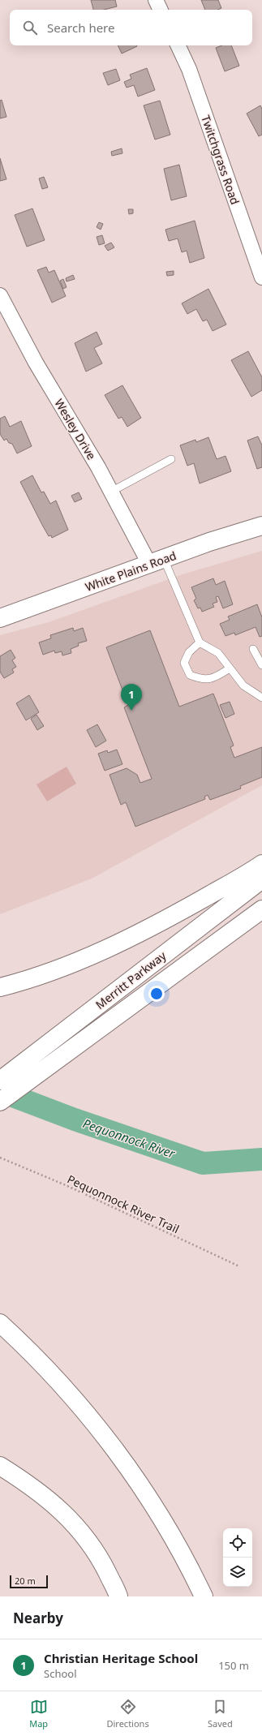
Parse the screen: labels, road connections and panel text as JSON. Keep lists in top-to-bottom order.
{
  "streets": {
    "main road": ["White Plains Road", "Merritt Parkway"],
    "street": ["Twitchgrass Road", "Wesley Drive"],
    "path": ["Pequonnock River Trail"]
  },
  "crossings": [
    ["Wesley Drive", "White Plains Road"]
  ],
  "water": ["Pequonnock River"],
  "scale_bar": "20 m",
  "page": {
    "search": "Search here",
    "pins": "1",
    "scale": "20 m",
    "heading": "Nearby",
    "list": [
      {
        "mark": "1",
        "name": "Christian Heritage School",
        "note": "School",
        "value": "150 m"
      }
    ],
    "nav": ["Map", "Directions", "Saved"]
  }
}
